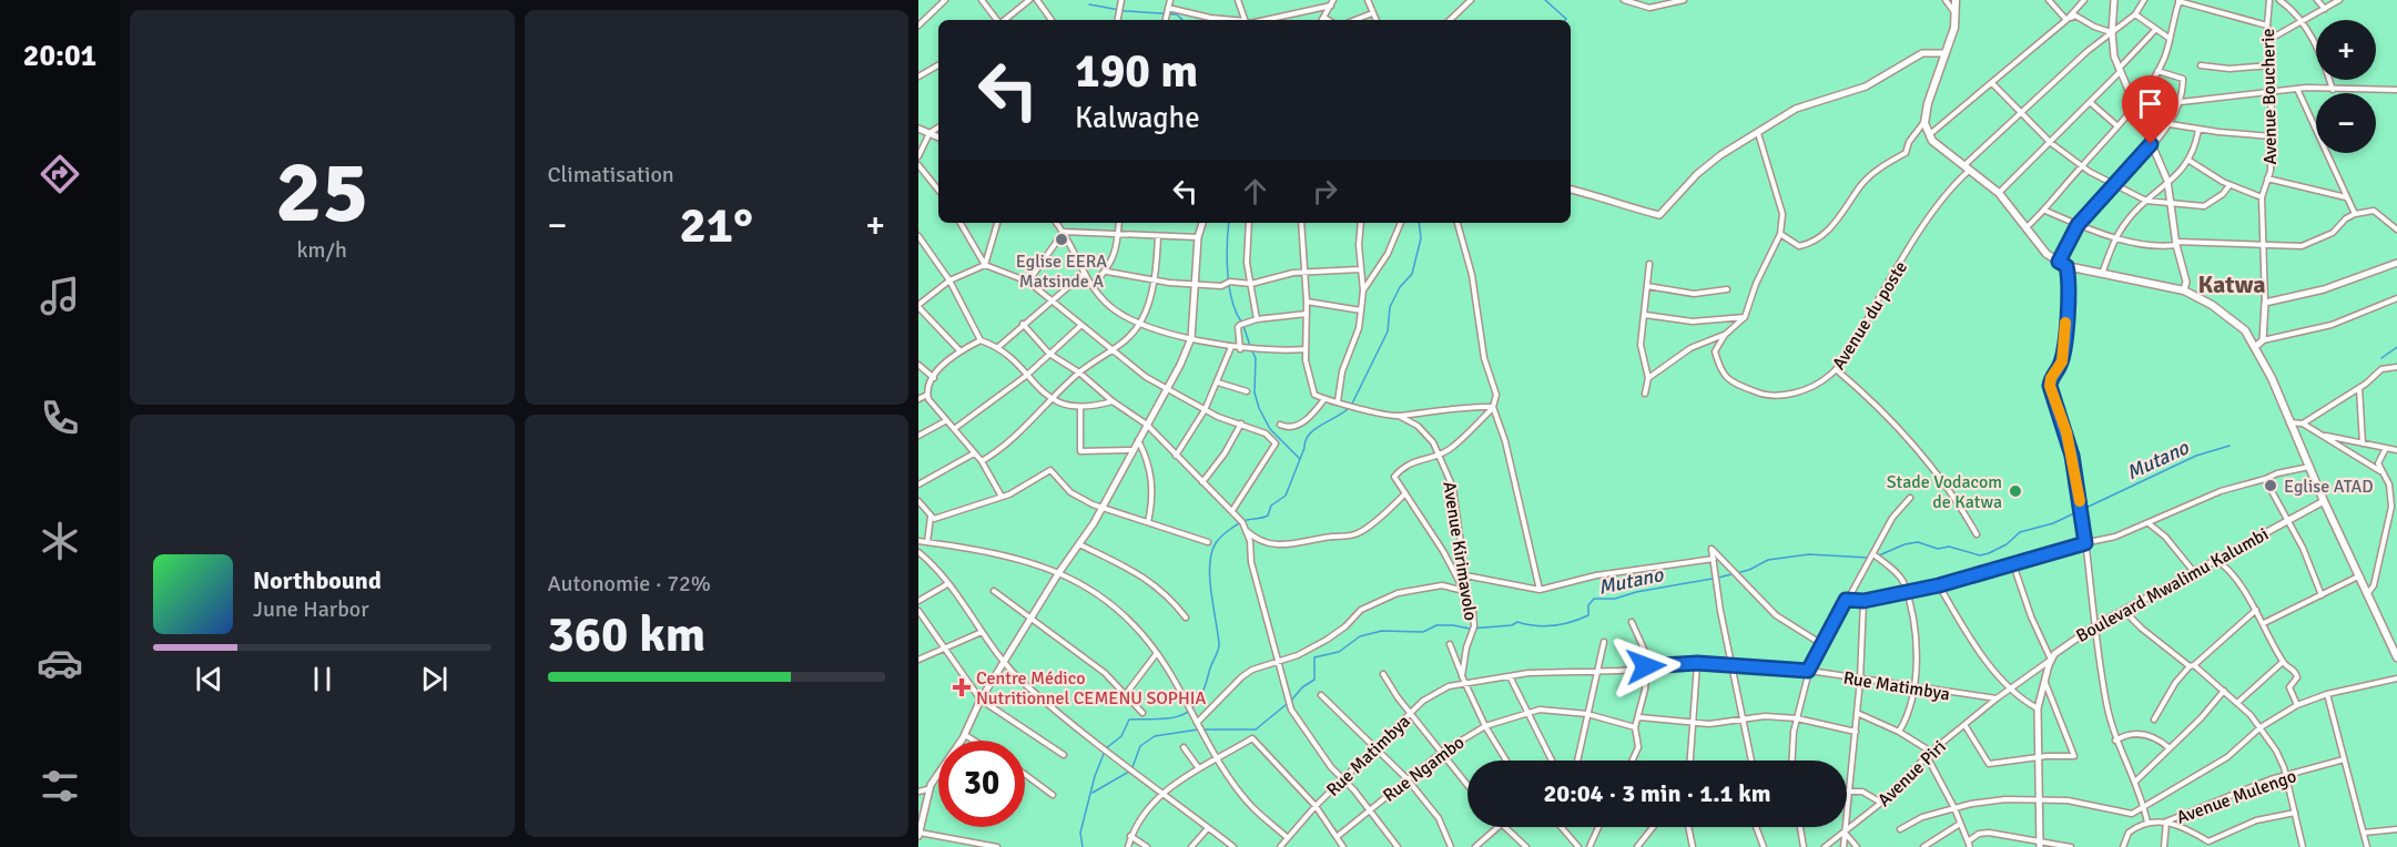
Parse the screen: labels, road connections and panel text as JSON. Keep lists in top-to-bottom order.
{
  "streets": {
    "street": [
      "Avenue Boucherie",
      "Avenue du poste",
      "Avenue Kirimavolo",
      "Boulevard Mwalimu Kalumbi",
      "Rue Matimbya",
      "Rue Ngambo",
      "Avenue Piri",
      "Avenue Mulengo"
    ]
  },
  "crossings": [
    ["Rue Matimbya", "Avenue Piri"]
  ],
  "districts": ["Katwa"],
  "water": ["Mutano"],
  "places": {
    "other": ["Eglise EERA Matsinde A", "Eglise ATAD", "Stade Vodacom de Katwa"],
    "health": ["Centre Médico Nutritionnel CEMENU SOPHIA"]
  },
  "page": {
    "tabs": "20:01",
    "tile": [
      ["25", "km/h"],
      "Climatisation",
      ["Autonomie · 72%", "360 km"]
    ],
    "map_buttons": ["+", "−"],
    "turn": ["190 m", "Kalwaghe"],
    "heat": ["−", "21°", "+"],
    "song": ["Northbound", "June Harbor"],
    "limit": "30",
    "trip": "20:04 · 3 min · 1.1 km"
  }
}
